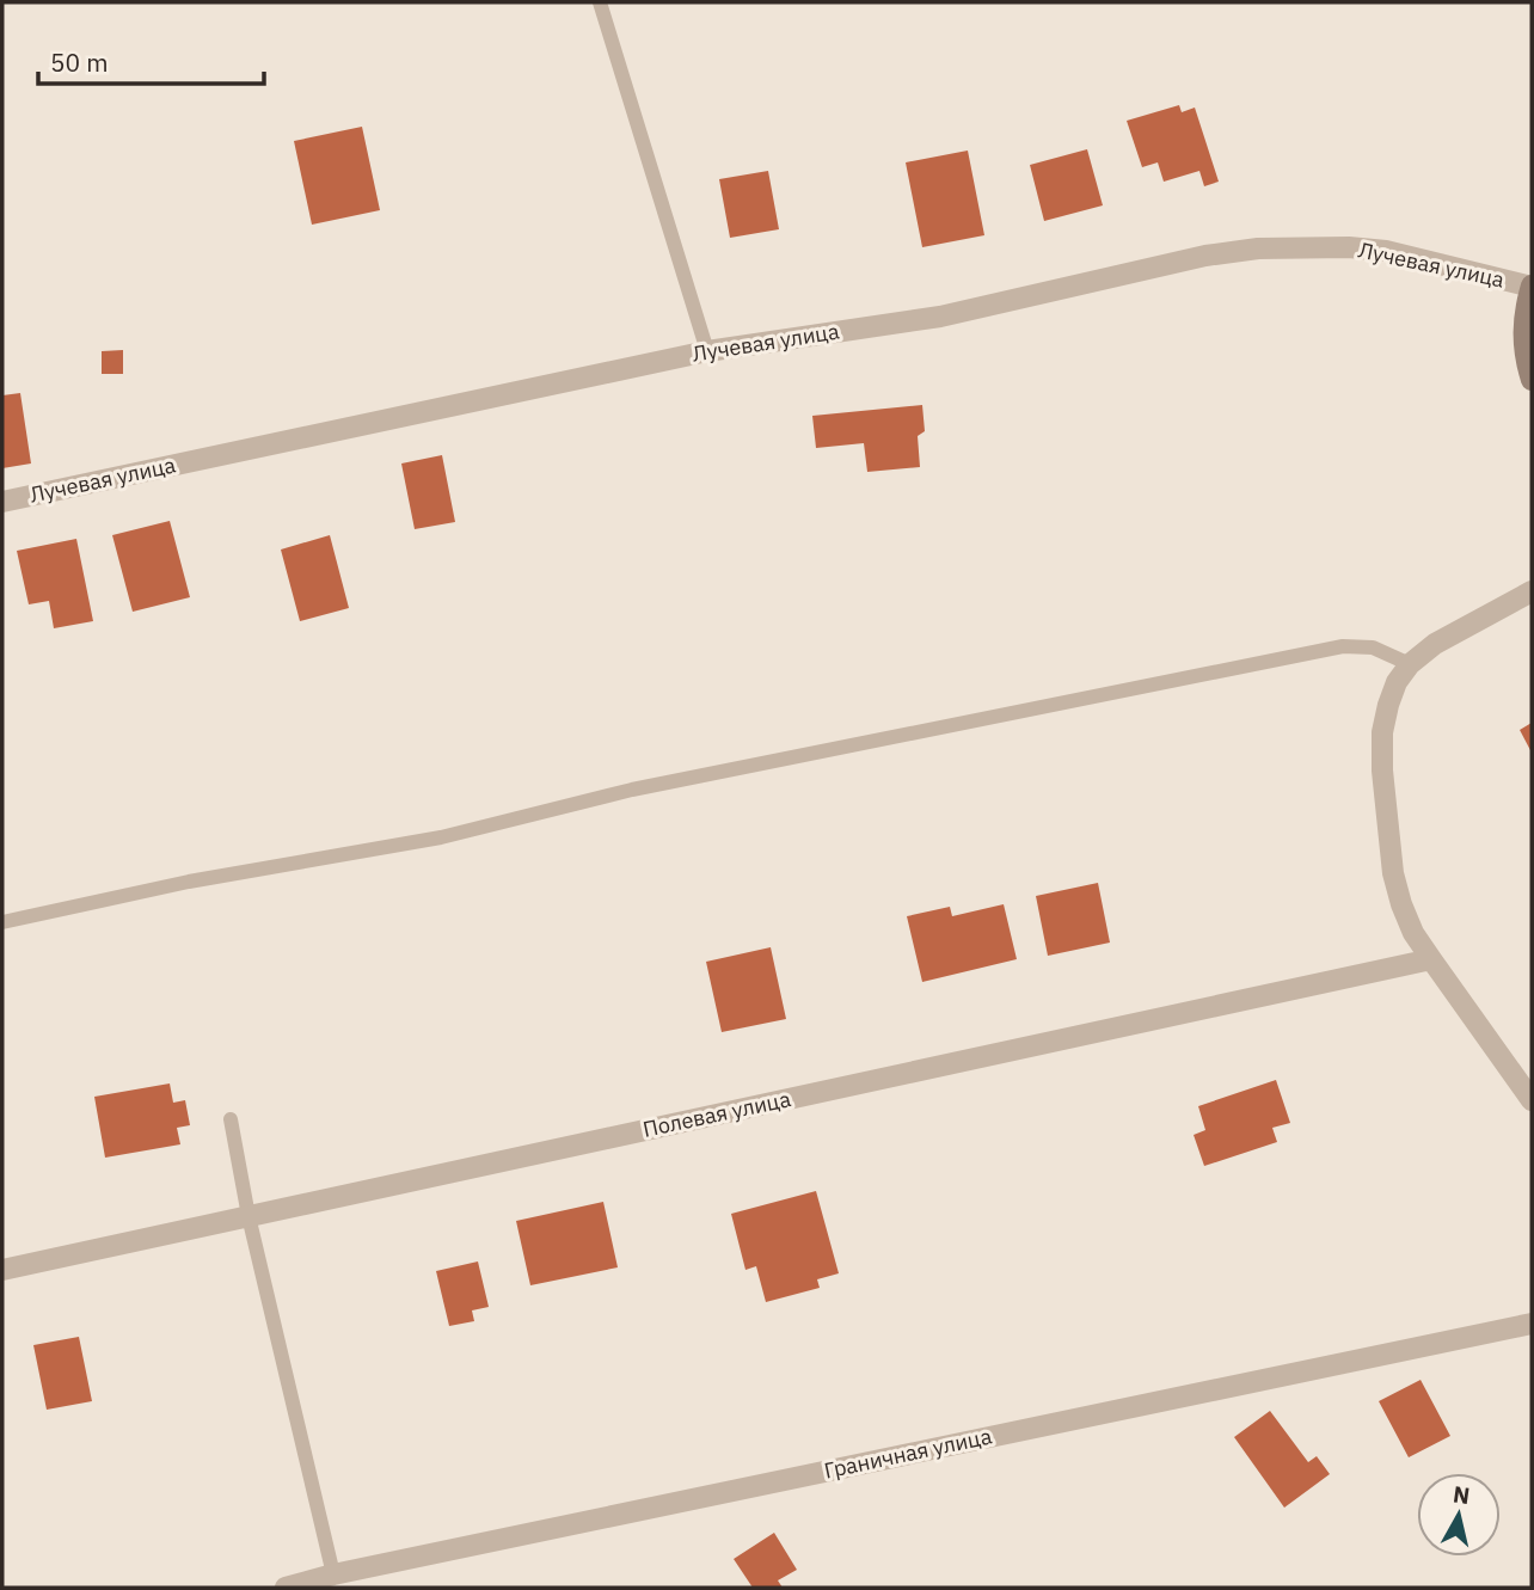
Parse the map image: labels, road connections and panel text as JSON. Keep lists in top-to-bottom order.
{
  "streets": {
    "street": ["Лучевая улица", "Полевая улица", "Граничная улица"]
  },
  "scale_bar": "50 m",
  "north": "top"
}
